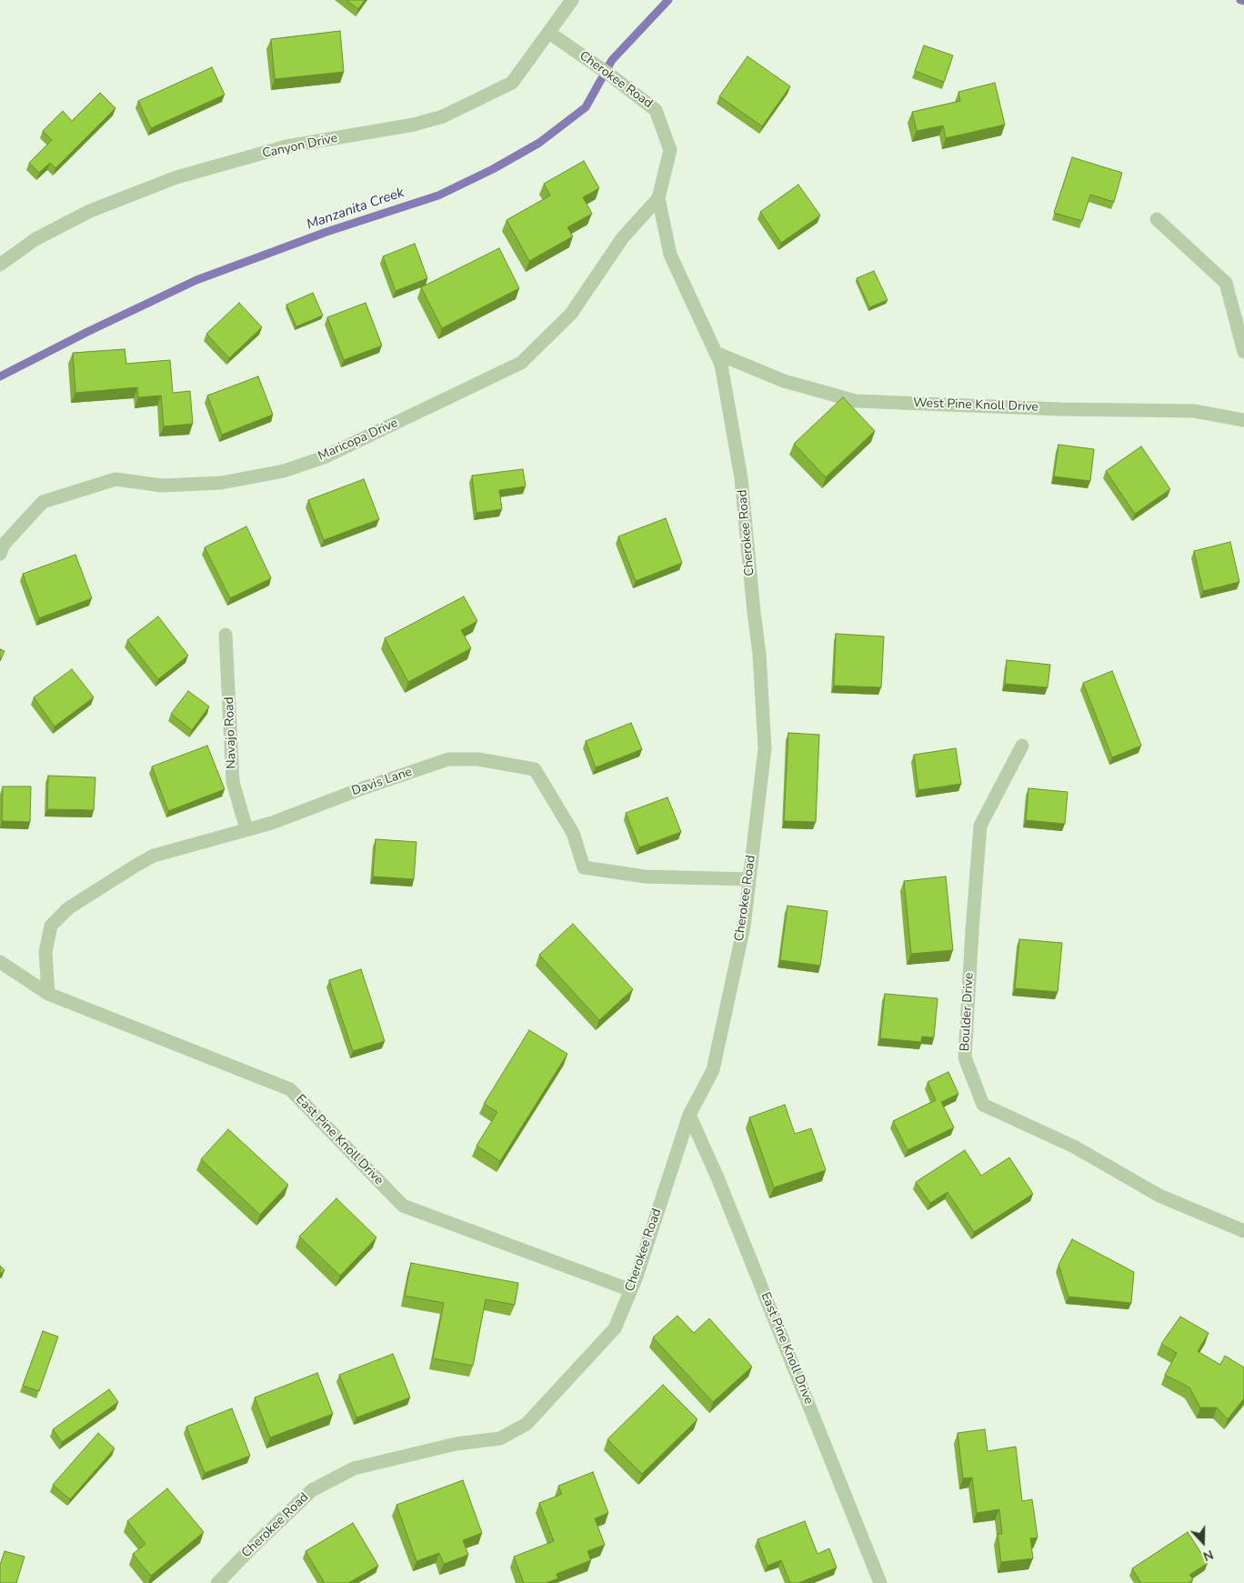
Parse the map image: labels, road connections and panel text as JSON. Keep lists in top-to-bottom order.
{
  "streets": {
    "street": [
      "Cherokee Road",
      "Canyon Drive",
      "West Pine Knoll Drive",
      "Maricopa Drive",
      "Navajo Road",
      "Davis Lane",
      "Boulder Drive",
      "East Pine Knoll Drive"
    ]
  },
  "crossings": [
    ["Cherokee Road", "Canyon Drive"],
    ["Cherokee Road", "West Pine Knoll Drive"],
    ["Cherokee Road", "Maricopa Drive"],
    ["Cherokee Road", "Davis Lane"],
    ["Cherokee Road", "East Pine Knoll Drive"],
    ["Navajo Road", "Davis Lane"],
    ["Davis Lane", "East Pine Knoll Drive"]
  ],
  "water": ["Manzanita Creek"],
  "north": "bottom"
}
